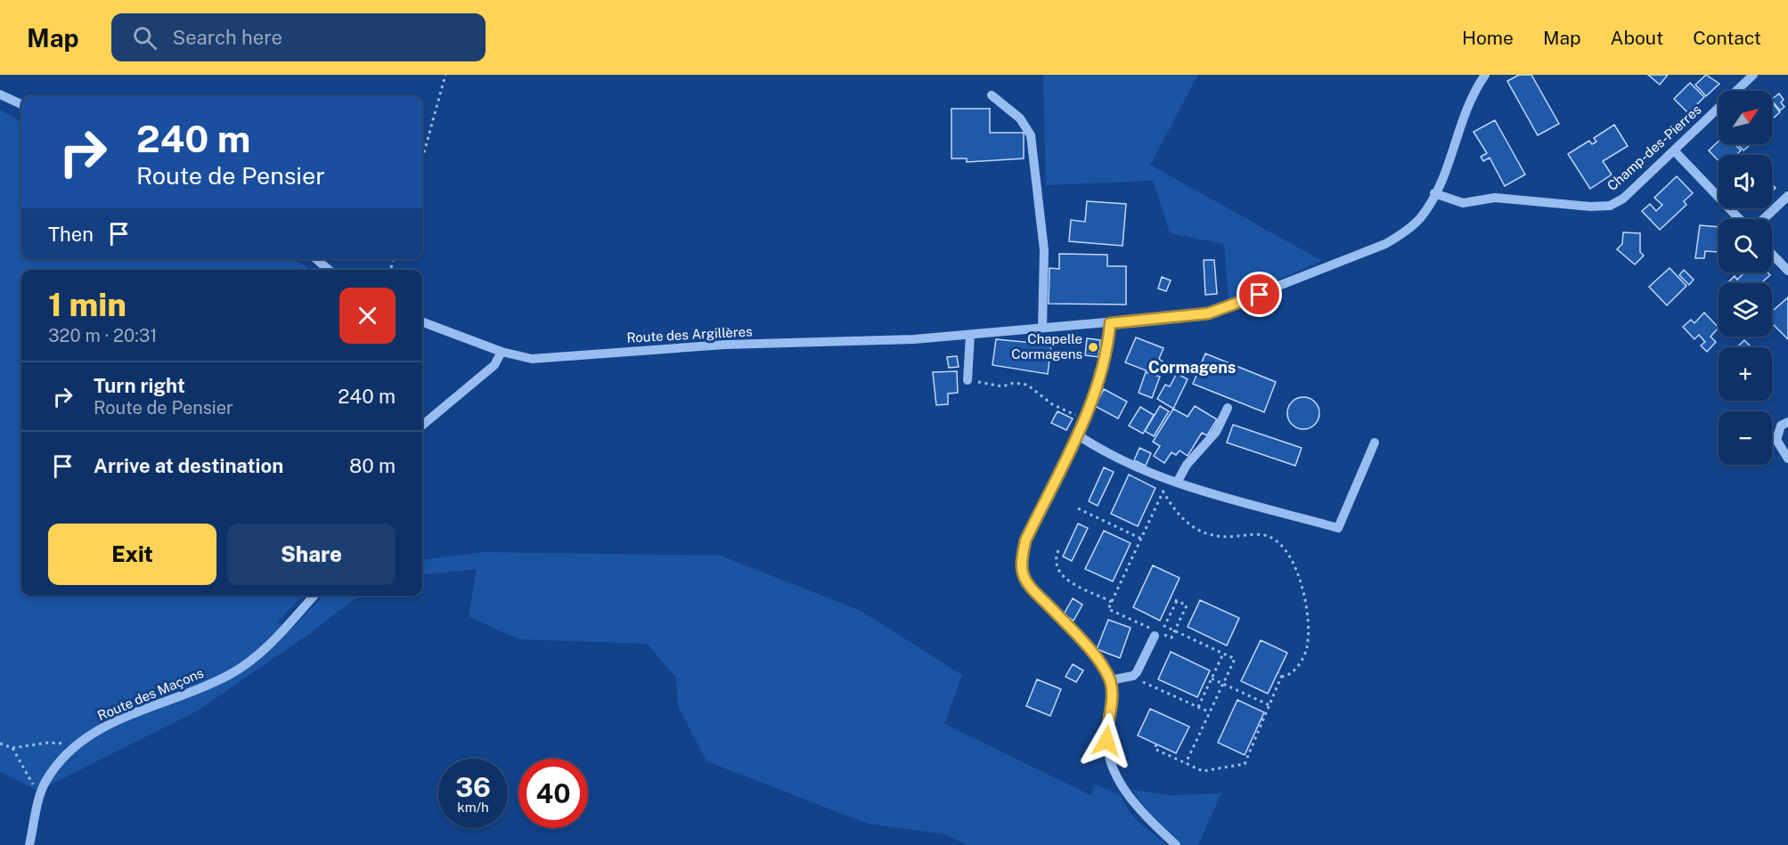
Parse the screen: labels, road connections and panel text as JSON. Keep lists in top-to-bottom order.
{
  "streets": {
    "street": ["Champ-des-Pierres", "Route des Argillères", "Route des Maçons"]
  },
  "crossings": [
    ["Champ-des-Pierres", "Route des Argillères"]
  ],
  "districts": ["Cormagens"],
  "places": ["Chapelle Cormagens"],
  "north": "top right",
  "page": {
    "header": "Map",
    "search": "Search here",
    "nav": [
      "Home",
      "Map",
      "About",
      "Contact"
    ],
    "map_buttons": ["+", "−"],
    "turn": ["240 m", "Route de Pensier"],
    "then": "Then",
    "heading": ["1 min", "320 m · 20:31"],
    "list": [
      {
        "name": "Turn right",
        "note": "Route de Pensier",
        "value": "240 m"
      },
      {
        "name": "Arrive at destination",
        "value": "80 m"
      }
    ],
    "buttons": ["Exit", "Share"],
    "speed": "36 km/h",
    "limit": "40"
  }
}
